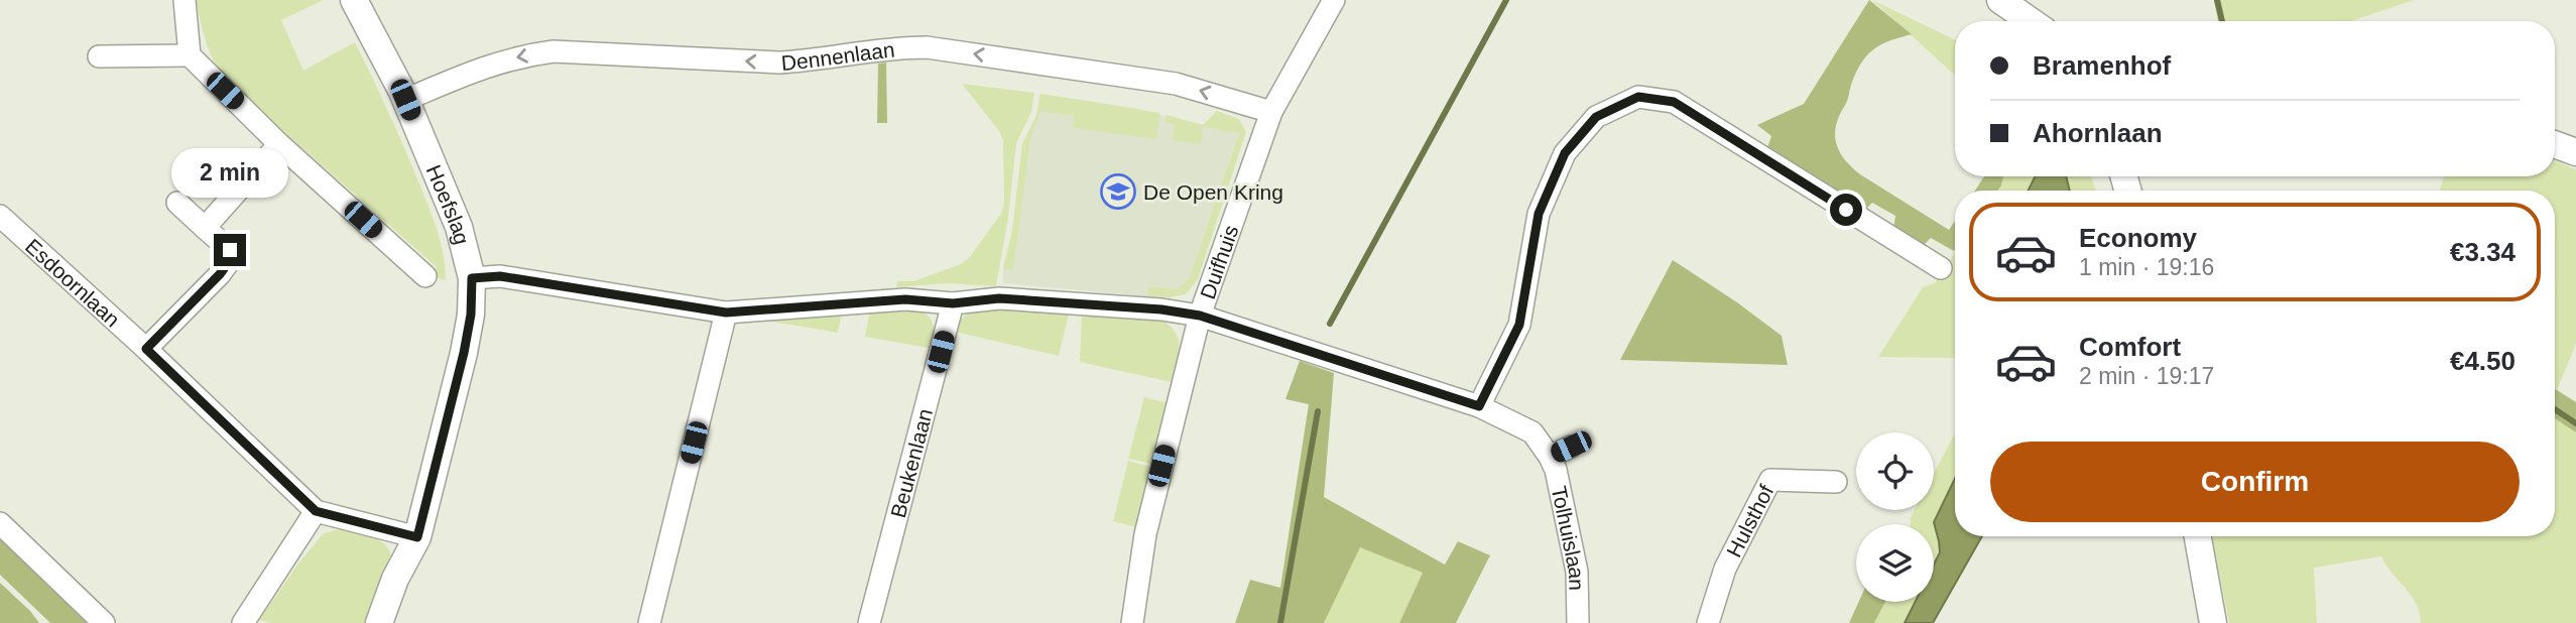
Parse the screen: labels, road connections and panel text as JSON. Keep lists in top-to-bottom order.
{
  "streets": {
    "street": [
      "Dennenlaan",
      "Hoefslag",
      "Duifhuis",
      "Esdoornlaan",
      "Beukenlaan",
      "Hulsthof",
      "Tolhuislaan"
    ]
  },
  "crossings": [
    ["Dennenlaan", "Hoefslag"],
    ["Dennenlaan", "Duifhuis"],
    ["Hoefslag", "Esdoornlaan"],
    ["Hoefslag", "Tolhuislaan"],
    ["Duifhuis", "Tolhuislaan"],
    ["Beukenlaan", "Tolhuislaan"]
  ],
  "one_way": ["Dennenlaan"],
  "places": {
    "school or university": ["De Open Kring"]
  },
  "page": {
    "banner": ["Bramenhof", "Ahornlaan"],
    "bubble": "2 min",
    "list": [
      {
        "name": "Economy",
        "note": "1 min · 19:16",
        "value": "€3.34"
      },
      {
        "name": "Comfort",
        "note": "2 min · 19:17",
        "value": "€4.50"
      }
    ],
    "buttons": "Confirm"
  }
}
